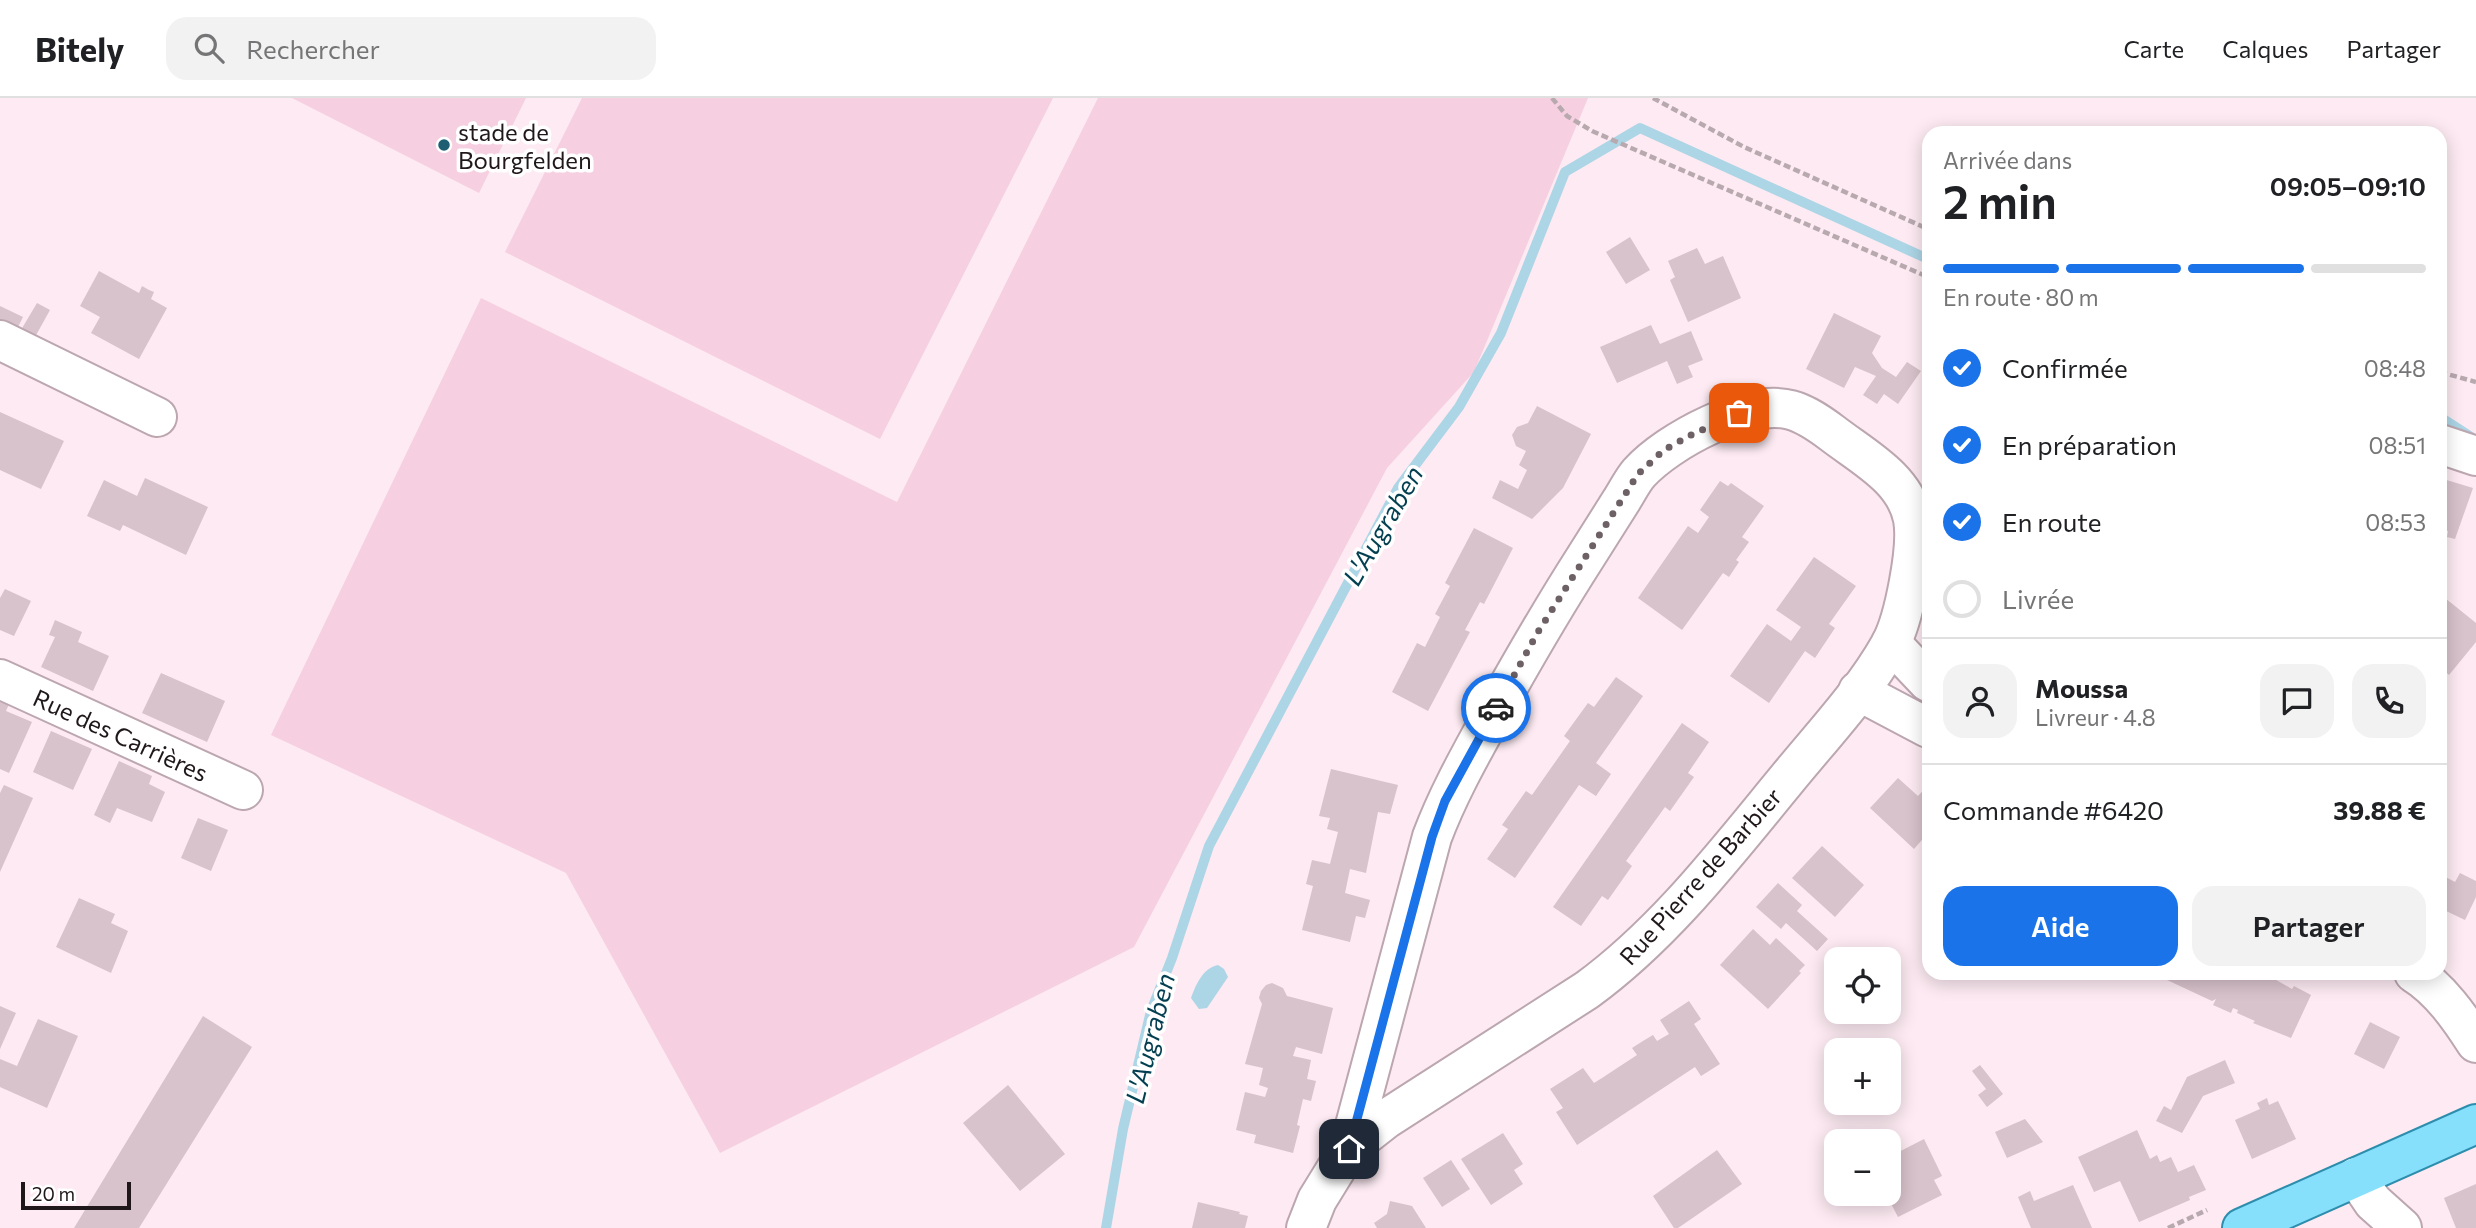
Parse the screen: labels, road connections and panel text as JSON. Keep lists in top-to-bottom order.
{
  "streets": {
    "street": ["Rue des Carrières", "Rue Pierre de Barbier"]
  },
  "water": ["L'Augraben"],
  "places": ["stade de Bourgfelden"],
  "scale_bar": "20 m",
  "page": {
    "header": "Bitely",
    "search": "Rechercher",
    "nav": ["Carte", "Calques", "Partager"],
    "heading": ["2 min", "Arrivée dans", "09:05–09:10"],
    "panel": [
      "Moussa",
      "Livreur · 4.8",
      "Commande #6420",
      "39.88 €"
    ],
    "bar": "En route · 80 m",
    "list": [
      ["Confirmée", "08:48"],
      ["En préparation", "08:51"],
      ["En route", "08:53"],
      "Livrée"
    ],
    "buttons": ["Aide", "Partager"],
    "map_buttons": ["+", "−"],
    "scale": "20 m"
  }
}
